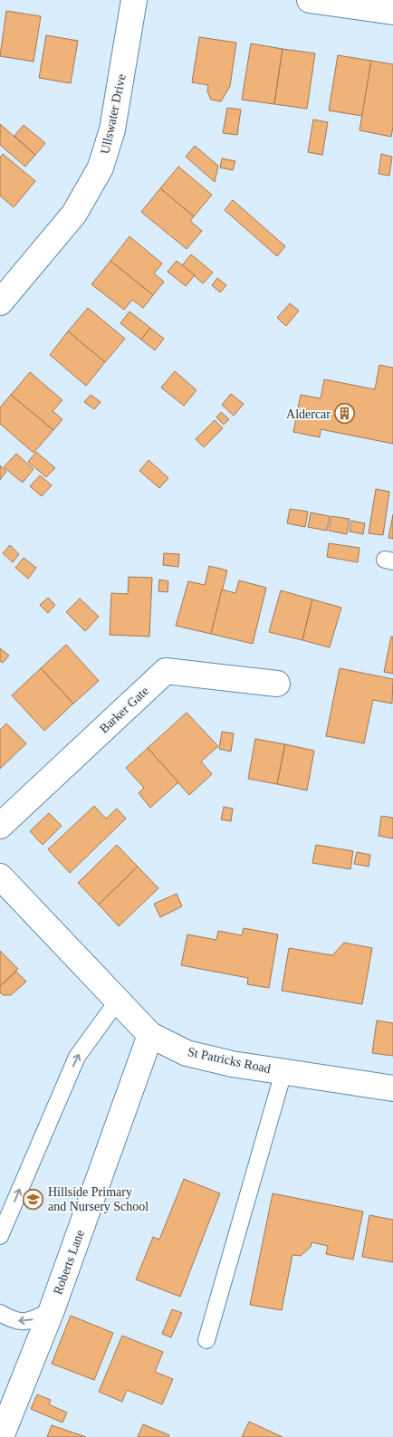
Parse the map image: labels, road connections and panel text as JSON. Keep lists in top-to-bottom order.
{
  "streets": {
    "street": [
      "Ullswater Drive",
      "Barker Gate",
      "St Patricks Road",
      "Roberts Lane"
    ]
  },
  "crossings": [
    ["St Patricks Road", "Roberts Lane"]
  ],
  "places": {
    "building": ["Aldercar"],
    "school or university": ["Hillside Primary and Nursery School"]
  }
}
